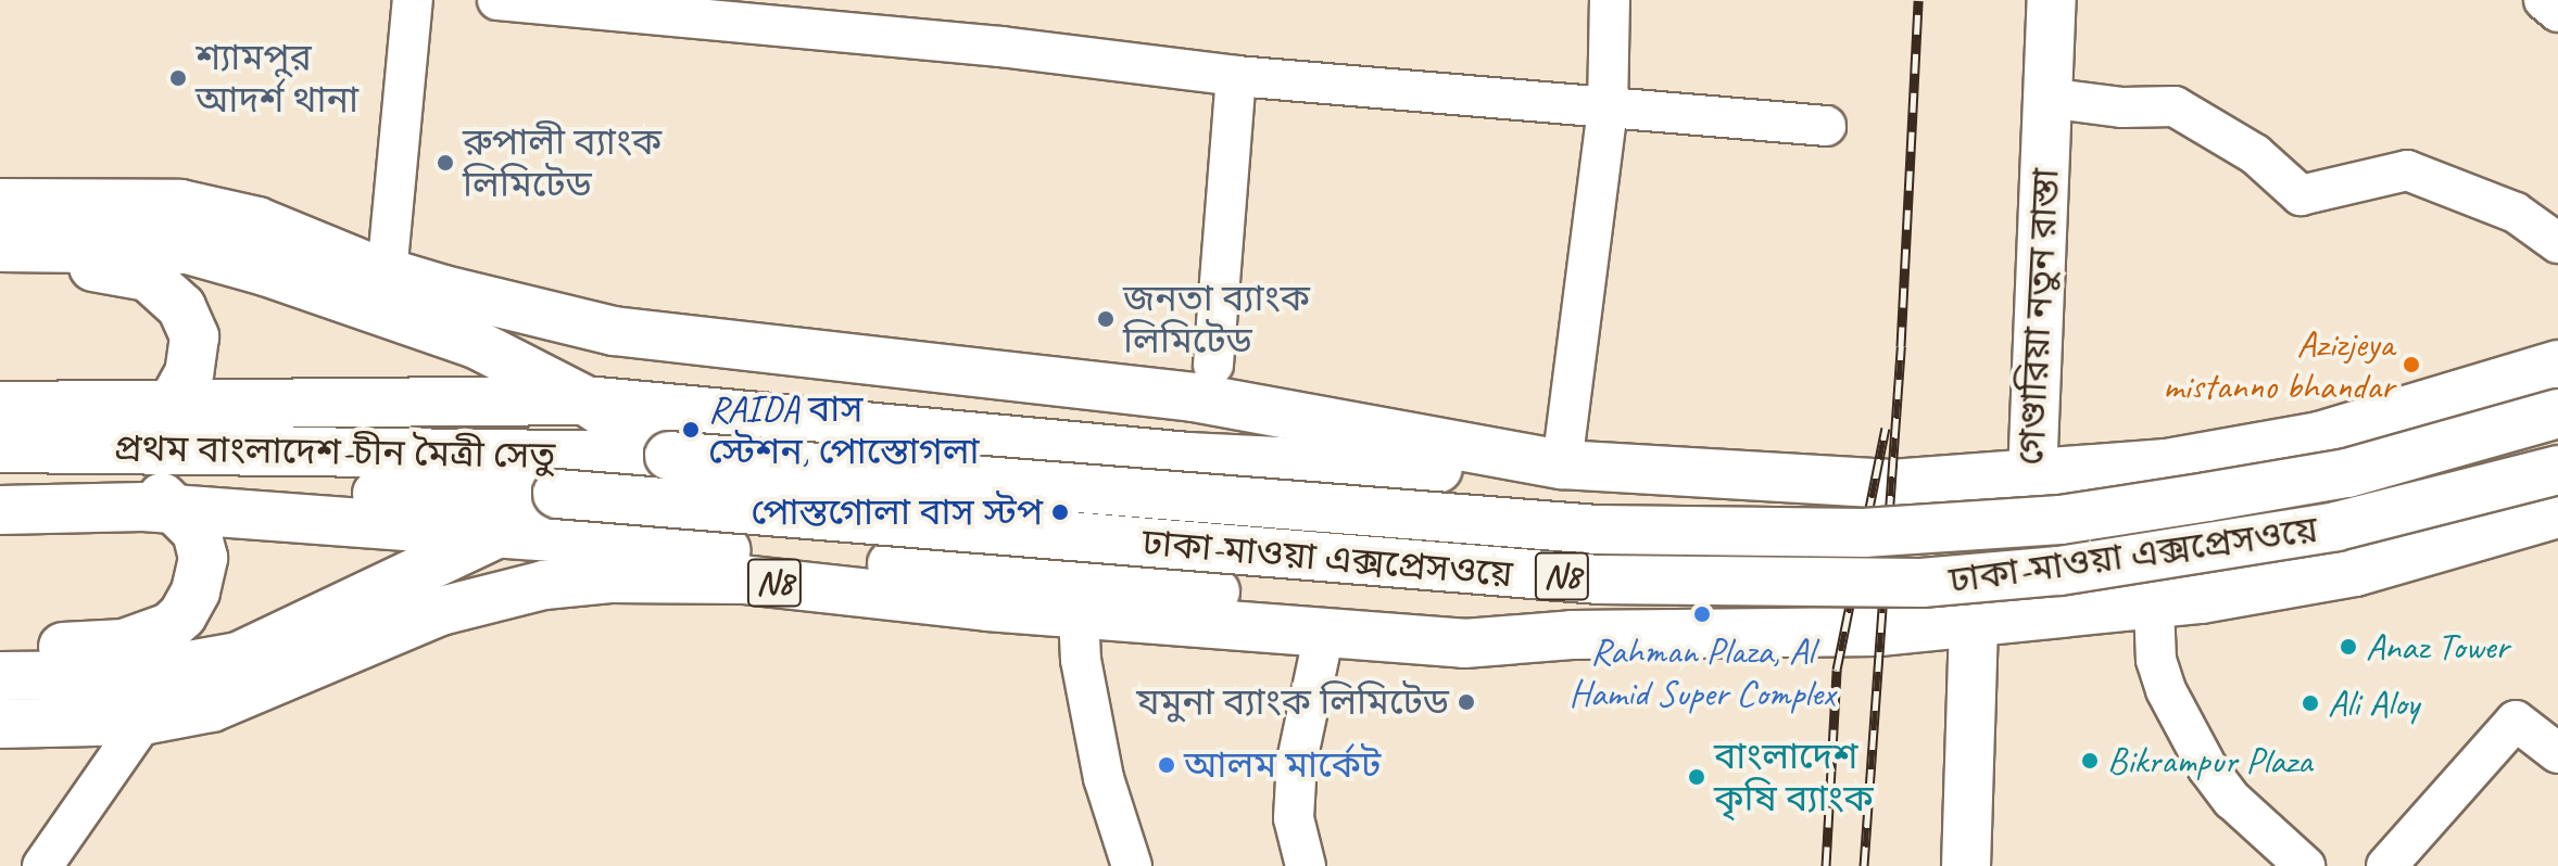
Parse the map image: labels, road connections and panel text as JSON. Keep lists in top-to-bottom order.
{
  "streets": {
    "main road": [
      "গেণ্ডারিয়া নতুন রাস্তা",
      "প্রথম বাংলাদেশ-চীন মৈত্রী সেতু",
      "ঢাকা-মাওয়া এক্সপ্রেসওয়ে",
      "N8"
    ]
  },
  "crossings": [
    ["গেণ্ডারিয়া নতুন রাস্তা", "N8"],
    ["প্রথম বাংলাদেশ-চীন মৈত্রী সেতু", "ঢাকা-মাওয়া এক্সপ্রেসওয়ে"],
    ["প্রথম বাংলাদেশ-চীন মৈত্রী সেতু", "N8"],
    ["ঢাকা-মাওয়া এক্সপ্রেসওয়ে", "N8"]
  ],
  "places": [
    "শ্যামপুর আদর্শ থানা",
    "রুপালী ব্যাংক লিমিটেড",
    "জনতা ব্যাংক লিমিটেড",
    "Azizjeya mistanno bhandar",
    "RAIDA বাস স্টেশন, পোস্তোগলা",
    "পোস্তগোলা বাস স্টপ",
    "Rahman Plaza, Al Hamid Super Complex",
    "Anaz Tower",
    "যমুনা ব্যাংক লিমিটেড",
    "Ali Aloy",
    "Bikrampur Plaza",
    "আলম মার্কেট",
    "বাংলাদেশ কৃষি ব্যাংক"
  ]
}
